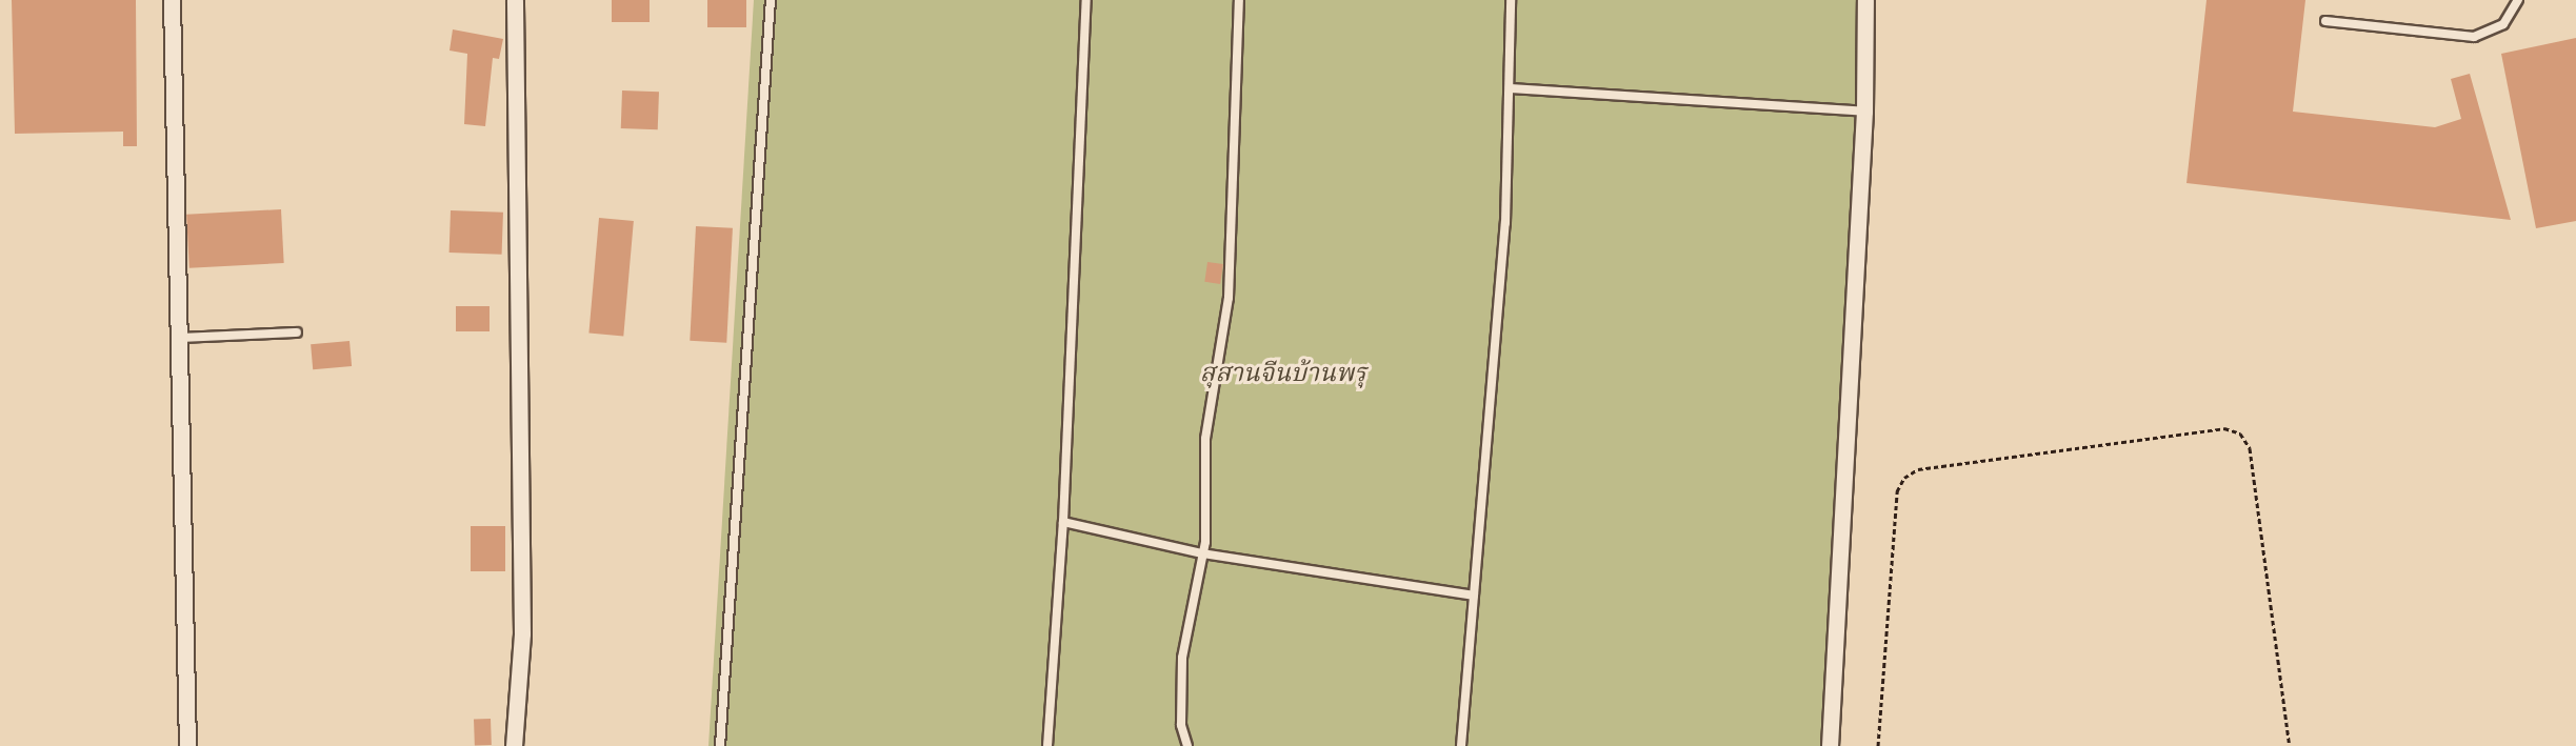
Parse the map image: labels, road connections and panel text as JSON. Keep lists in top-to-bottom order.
{
  "parks": ["สุสานจีนบ้านพรุ"]
}
